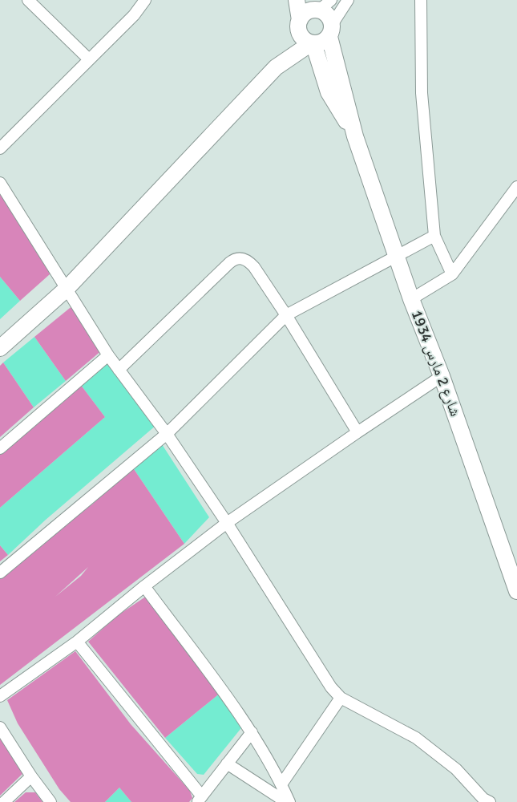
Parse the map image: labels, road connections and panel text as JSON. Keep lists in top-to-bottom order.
{
  "streets": {
    "street": ["شارع 2 مارس 1934"]
  }
}
